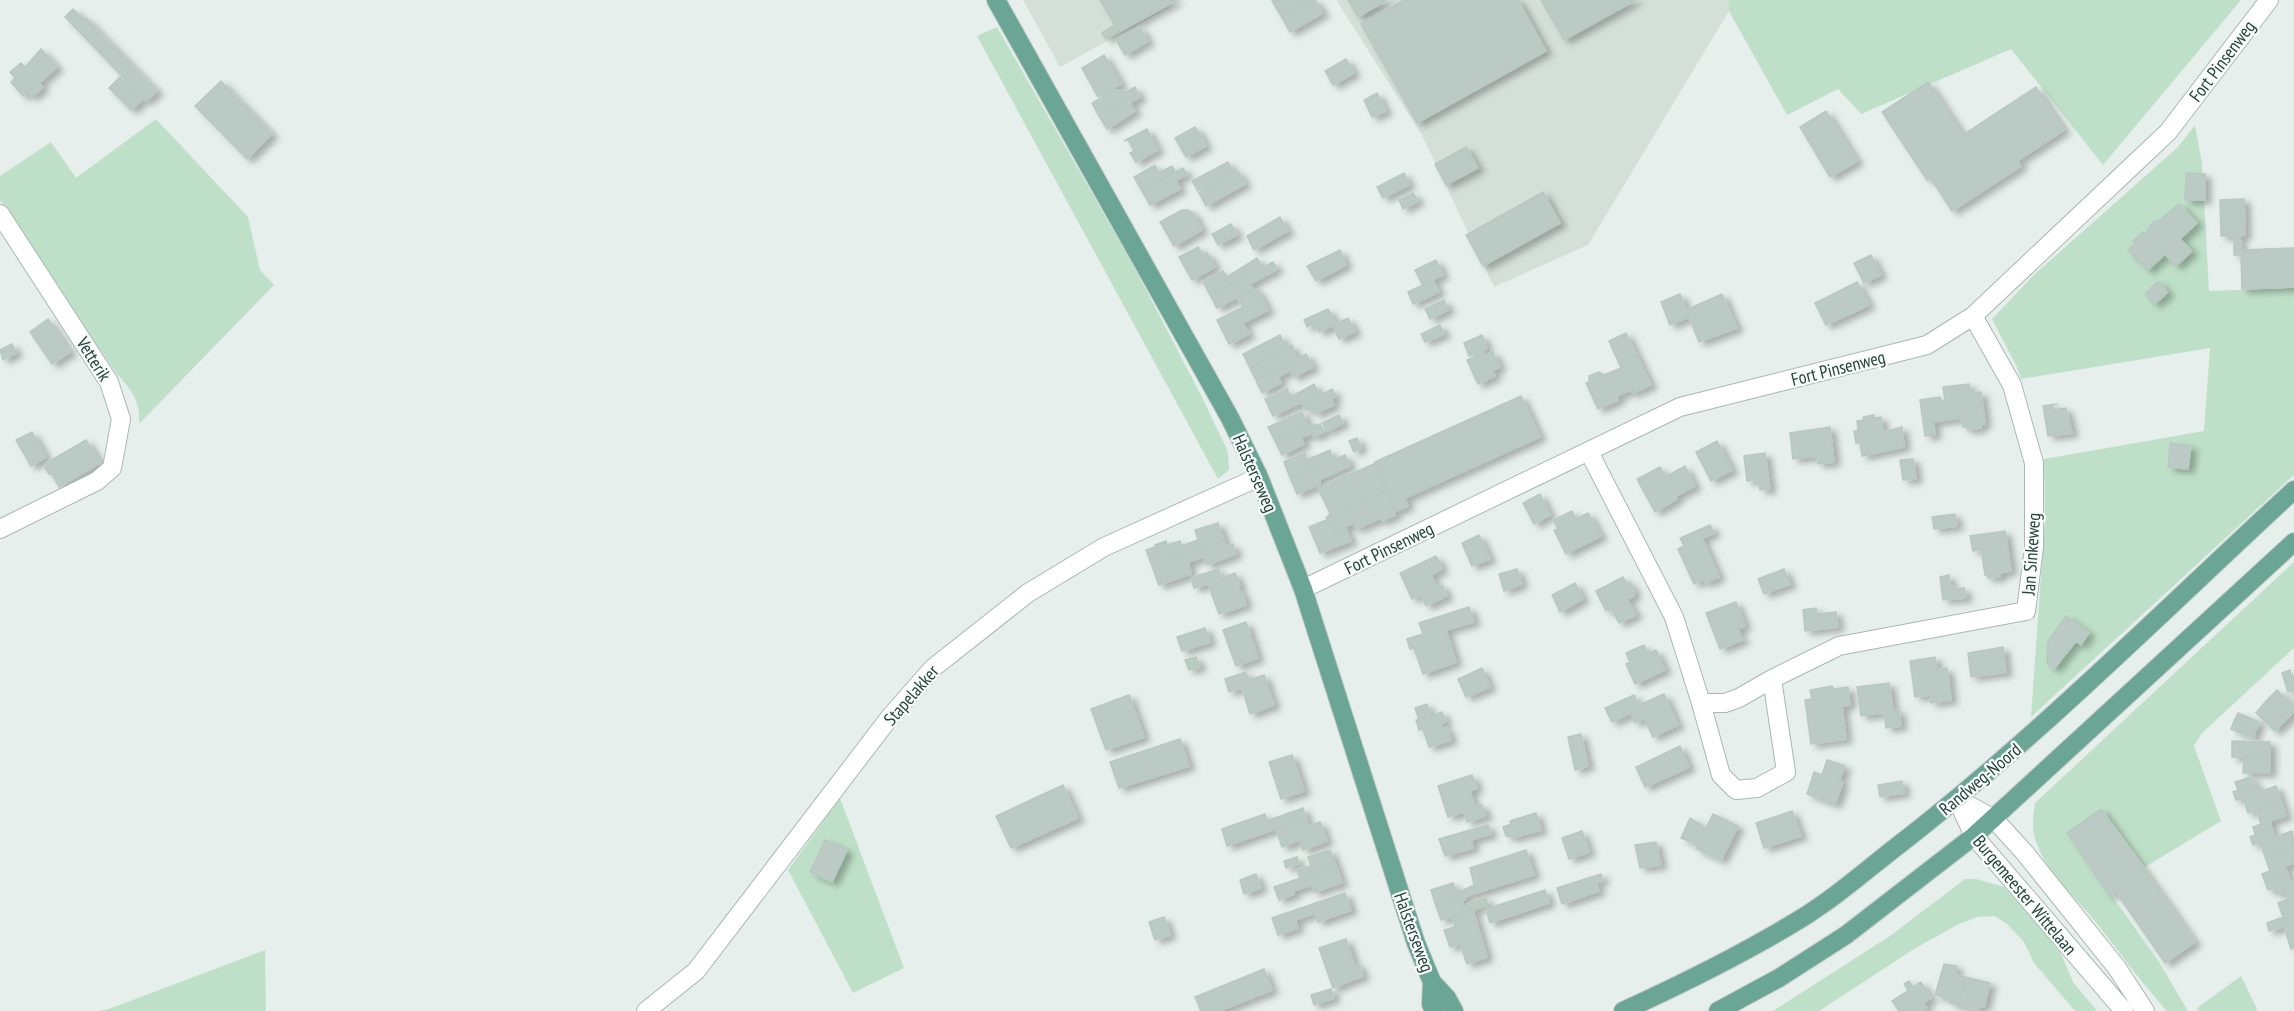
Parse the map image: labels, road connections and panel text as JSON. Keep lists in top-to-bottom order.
{
  "streets": {
    "main road": ["Halsterseweg", "Randweg-Noord"],
    "street": [
      "Fort Pinsenweg",
      "Vetterik",
      "Jan Sinkeweg",
      "Stapelakker",
      "Burgemeester Wittelaan"
    ]
  },
  "crossings": [
    ["Fort Pinsenweg", "Halsterseweg"],
    ["Fort Pinsenweg", "Jan Sinkeweg"],
    ["Halsterseweg", "Stapelakker"],
    ["Randweg-Noord", "Burgemeester Wittelaan"]
  ]
}
